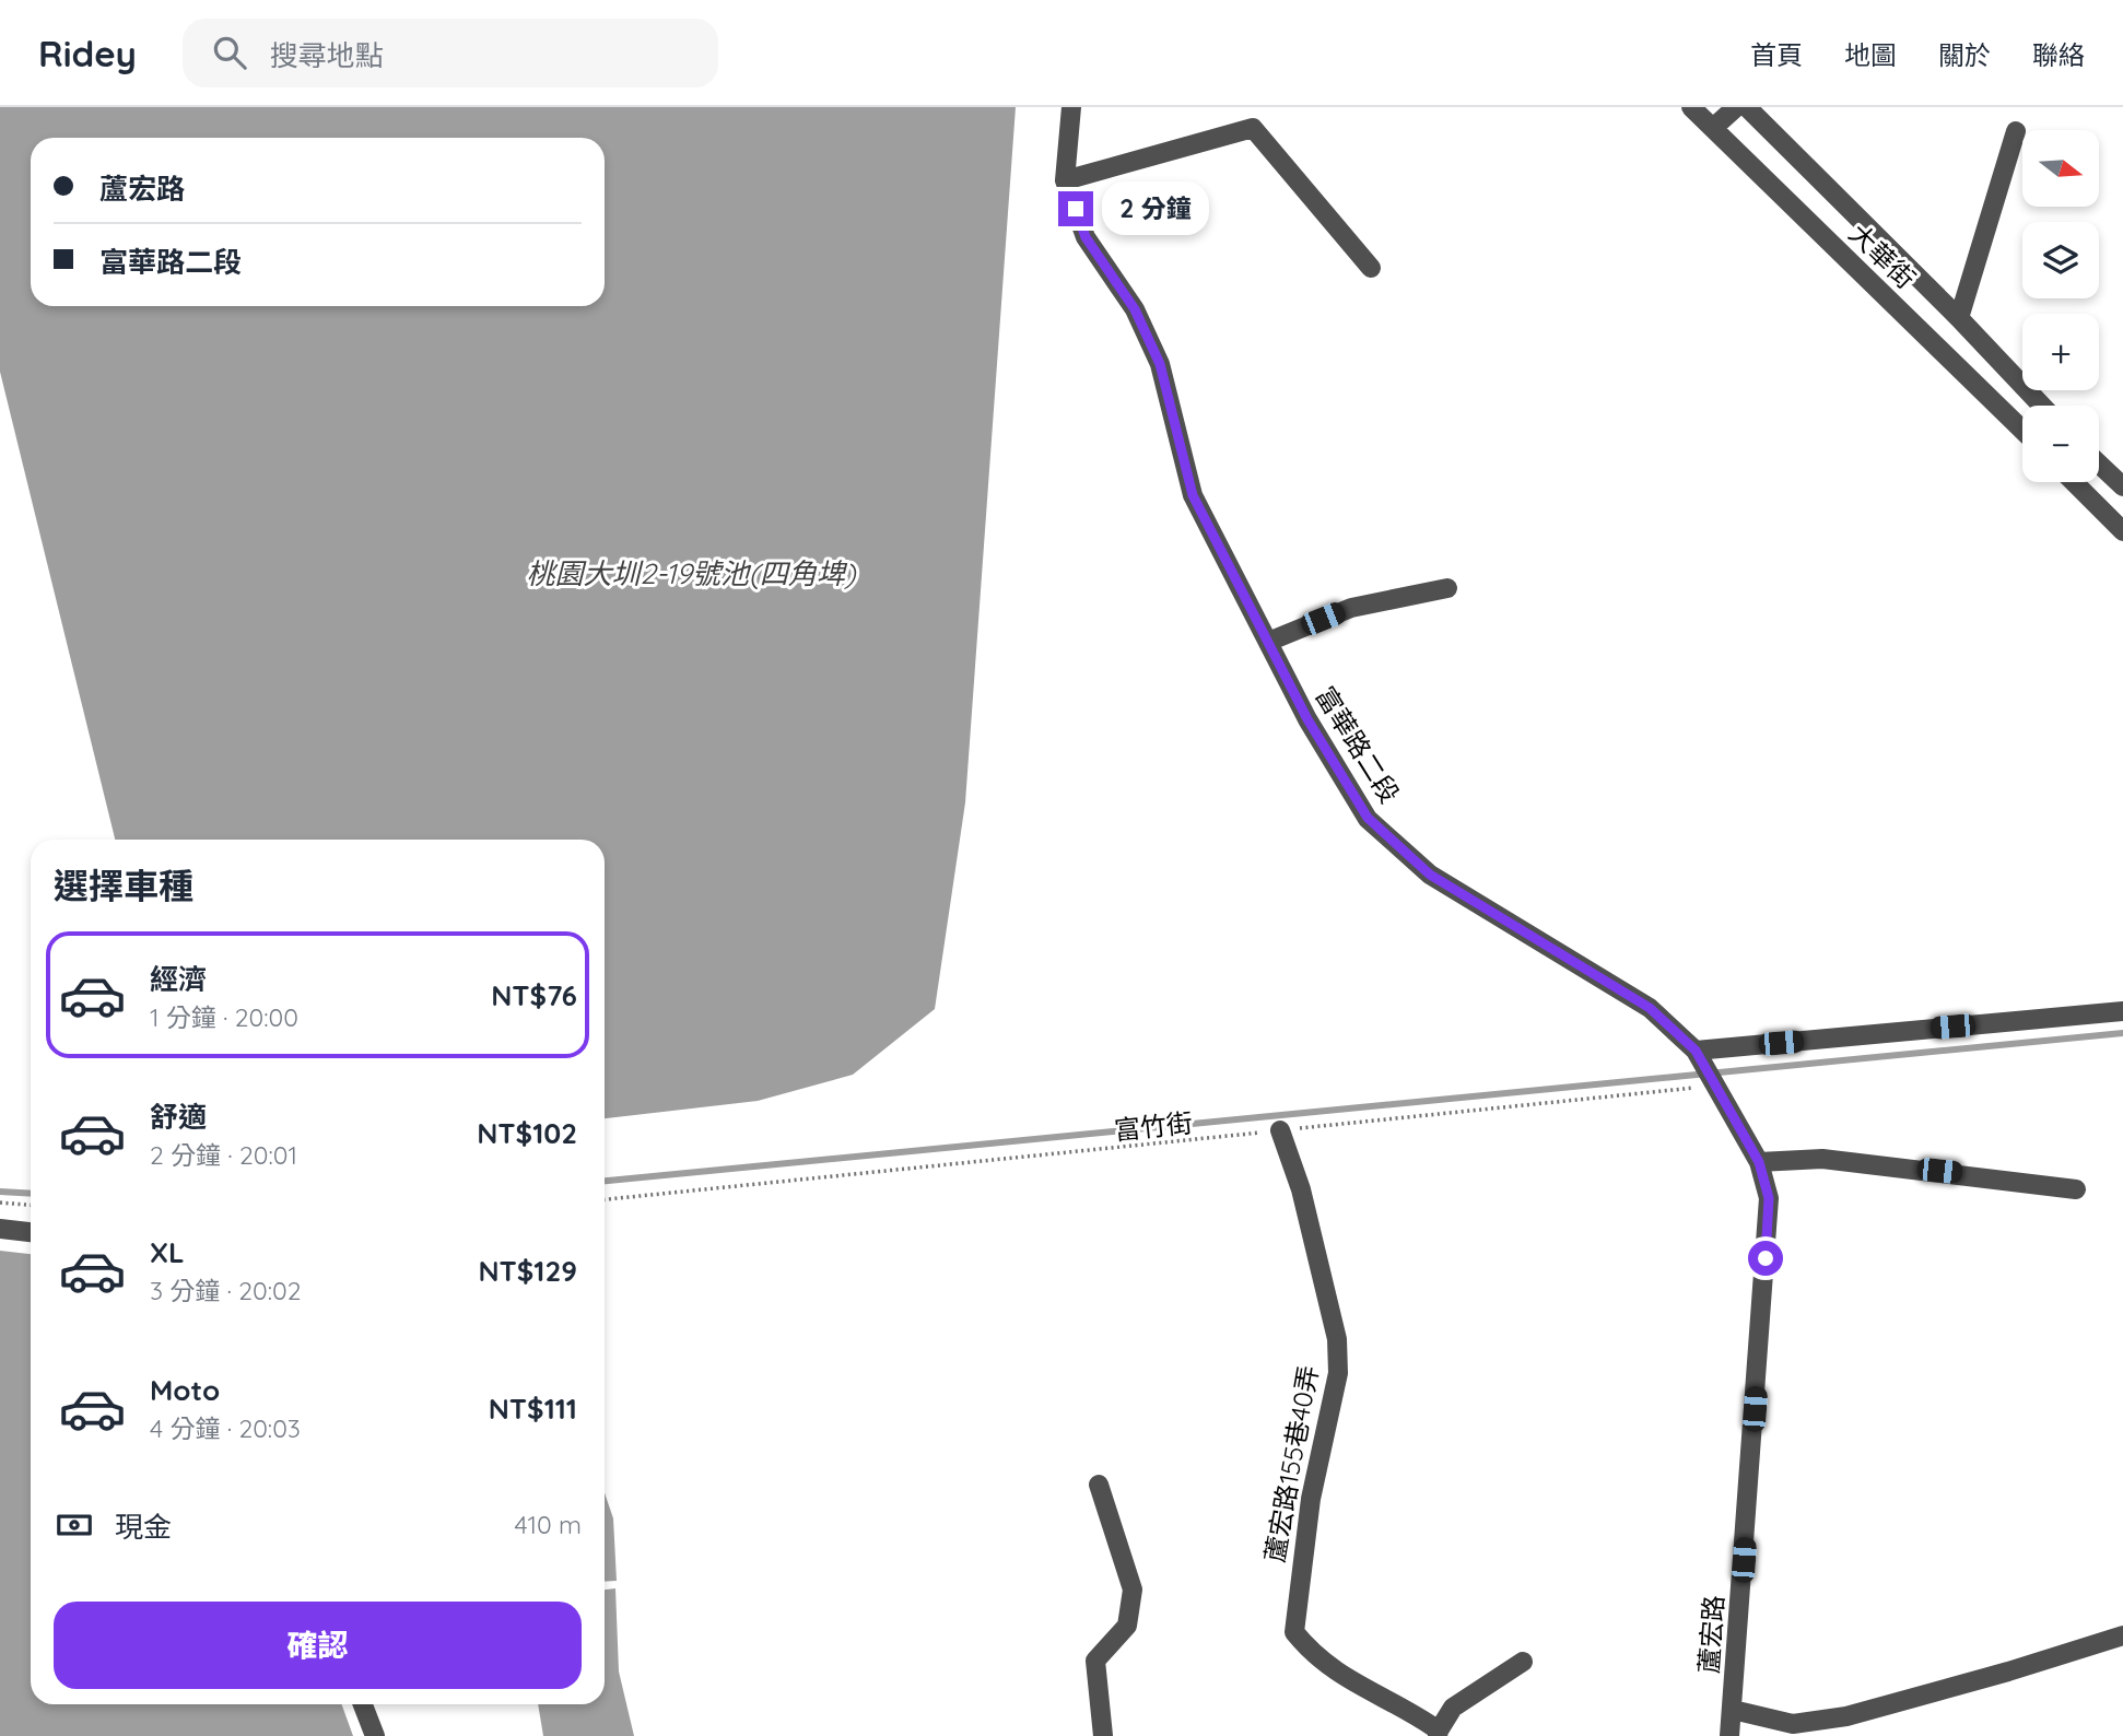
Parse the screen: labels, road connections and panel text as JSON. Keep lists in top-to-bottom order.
{
  "streets": {
    "street": [
      "大華街",
      "富華路二段",
      "蘆宏路155巷40弄",
      "蘆宏路"
    ],
    "path": ["富竹街"]
  },
  "crossings": [
    ["富華路二段", "富竹街"],
    ["富華路二段", "蘆宏路"],
    ["富竹街", "蘆宏路155巷40弄"],
    ["富竹街", "蘆宏路"]
  ],
  "water": ["桃園大圳2-19號池(四角埤)"],
  "north": "right",
  "page": {
    "header": "Ridey",
    "search": "搜尋地點",
    "nav": [
      "首頁",
      "地圖",
      "關於",
      "聯絡"
    ],
    "map_buttons": ["+", "−"],
    "banner": ["蘆宏路", "富華路二段"],
    "bubble": "2 分鐘",
    "heading": "選擇車種",
    "list": [
      {
        "name": "經濟",
        "note": "1 分鐘 · 20:00",
        "value": "NT$76"
      },
      {
        "name": "舒適",
        "note": "2 分鐘 · 20:01",
        "value": "NT$102"
      },
      {
        "name": "XL",
        "note": "3 分鐘 · 20:02",
        "value": "NT$129"
      },
      {
        "name": "Moto",
        "note": "4 分鐘 · 20:03",
        "value": "NT$111"
      }
    ],
    "pay": ["現金", "410 m"],
    "buttons": "確認"
  }
}
